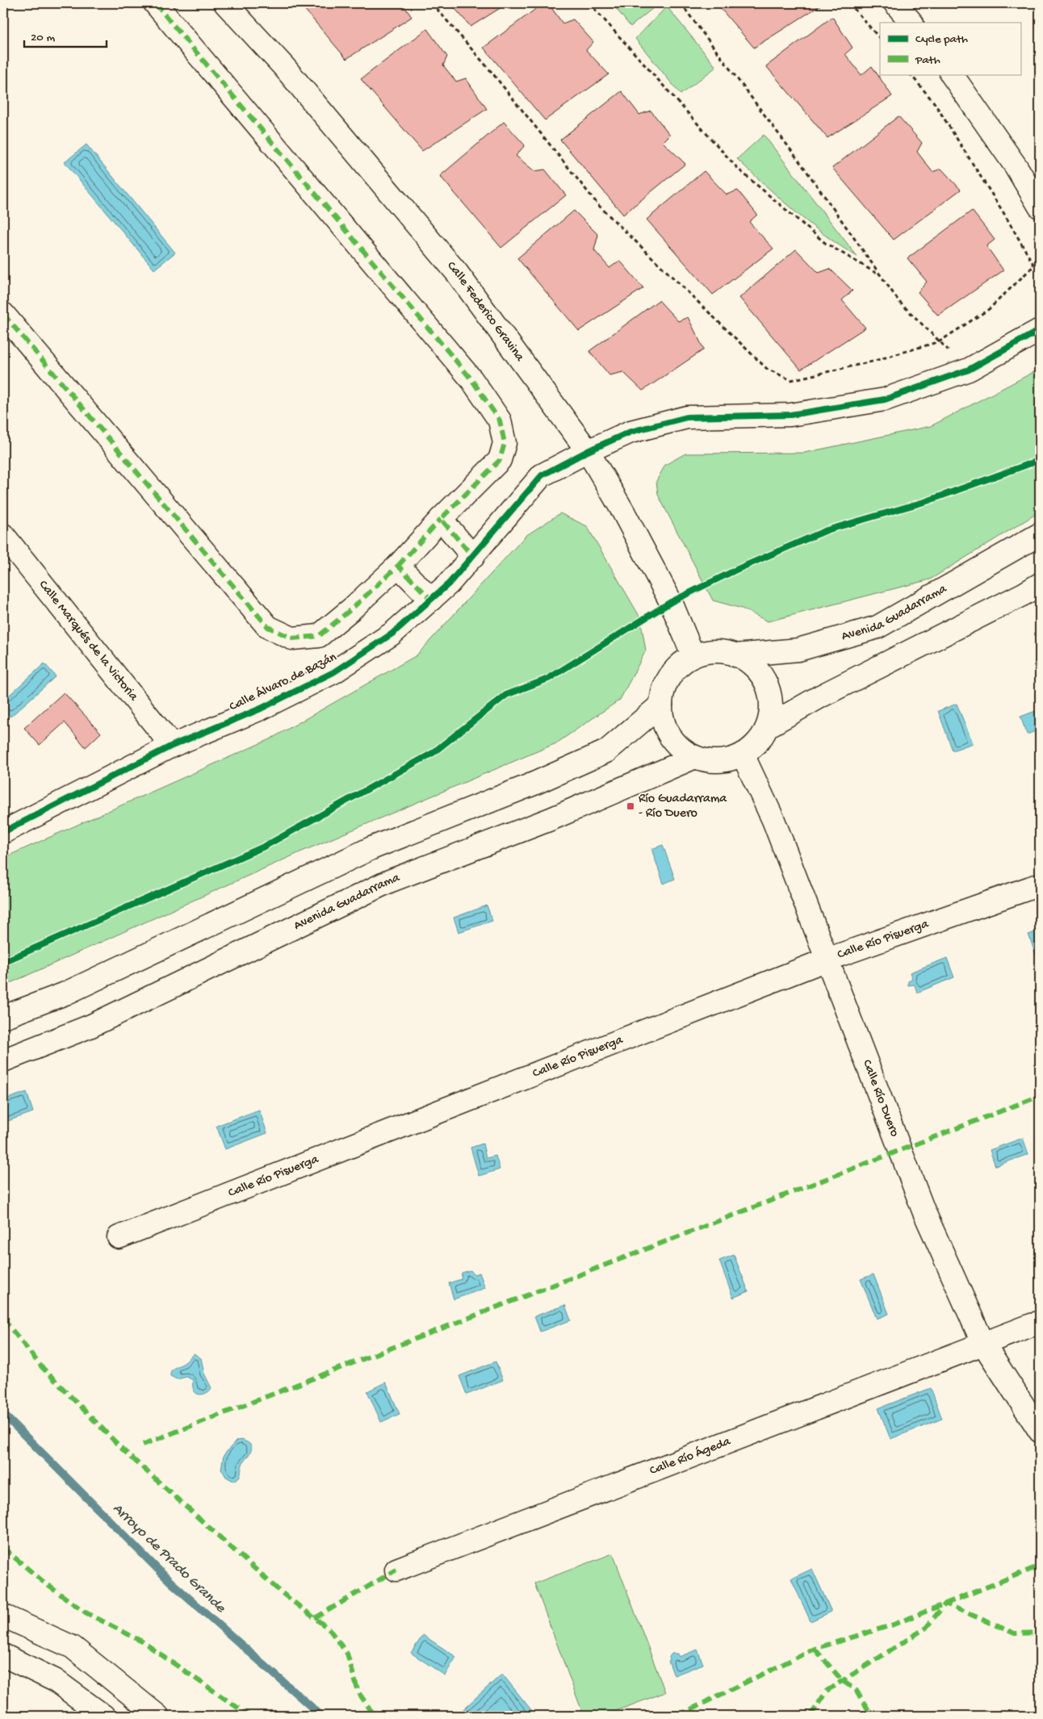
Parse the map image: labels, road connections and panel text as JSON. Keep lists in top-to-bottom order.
{
  "streets": {
    "street": [
      "Calle Federico Gravina",
      "Avenida Guadarrama",
      "Calle Marqués de la Victoria",
      "Calle Álvaro de Bazán",
      "Calle Río Pisuerga",
      "Calle Río Duero",
      "Calle Río Ágeda"
    ]
  },
  "crossings": [
    ["Calle Federico Gravina", "Avenida Guadarrama"],
    ["Calle Federico Gravina", "Calle Álvaro de Bazán"],
    ["Calle Federico Gravina", "Calle Río Duero"],
    ["Avenida Guadarrama", "Calle Río Duero"],
    ["Calle Marqués de la Victoria", "Calle Álvaro de Bazán"],
    ["Calle Río Pisuerga", "Calle Río Duero"],
    ["Calle Río Duero", "Calle Río Ágeda"]
  ],
  "water": ["Arroyo de Prado Grande"],
  "places": {
    "transit": ["Río Guadarrama - Río Duero"]
  },
  "legend": ["Cycle path", "Path"],
  "scale_bar": "20 m"
}
